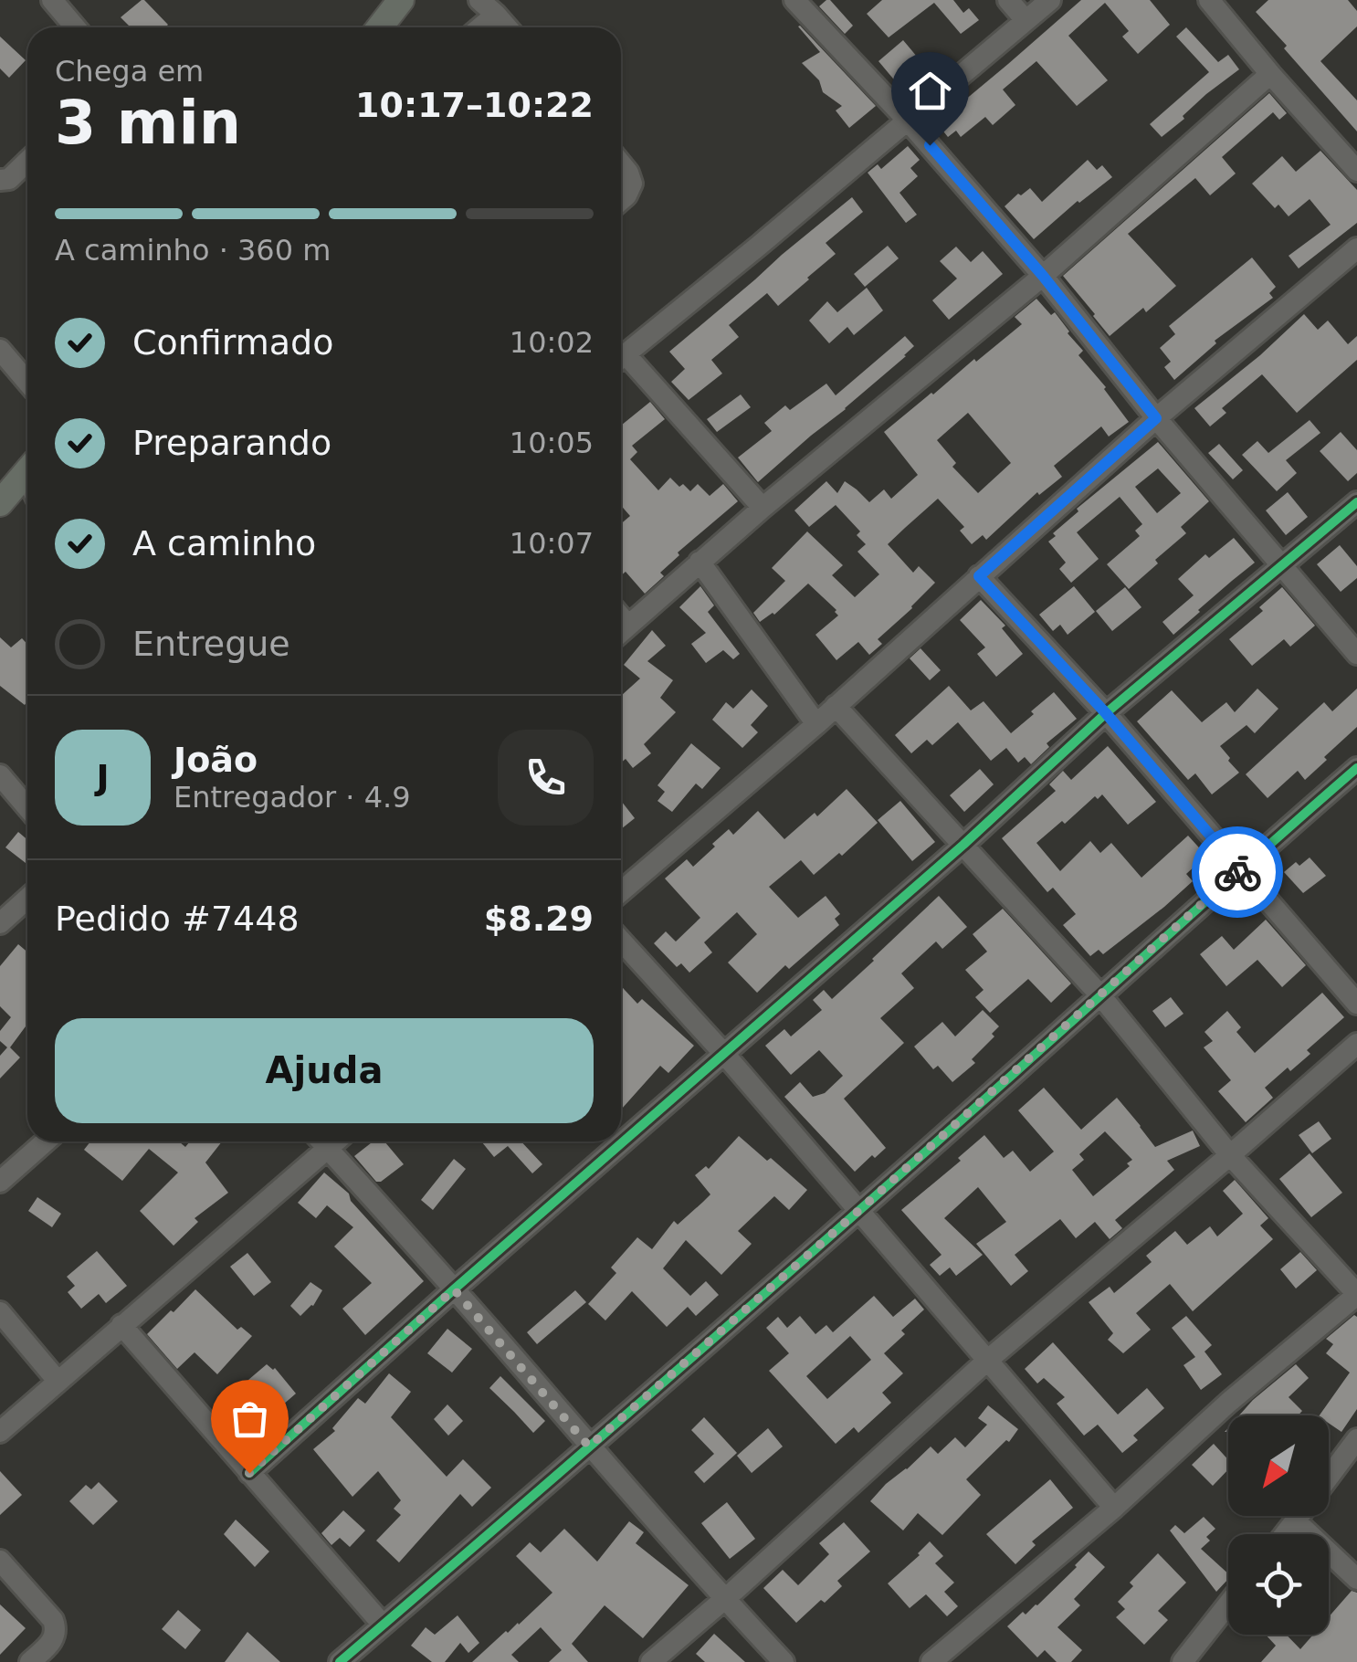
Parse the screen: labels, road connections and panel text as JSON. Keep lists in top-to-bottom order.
{
  "north": "bottom left",
  "page": {
    "heading": ["3 min", "Chega em", "10:17–10:22"],
    "panel": [
      "João",
      "Entregador · 4.9",
      "Pedido #7448",
      "$8.29"
    ],
    "bar": "A caminho · 360 m",
    "list": [
      ["Confirmado", "10:02"],
      ["Preparando", "10:05"],
      ["A caminho", "10:07"],
      "Entregue"
    ],
    "round": "J",
    "buttons": "Ajuda"
  }
}
